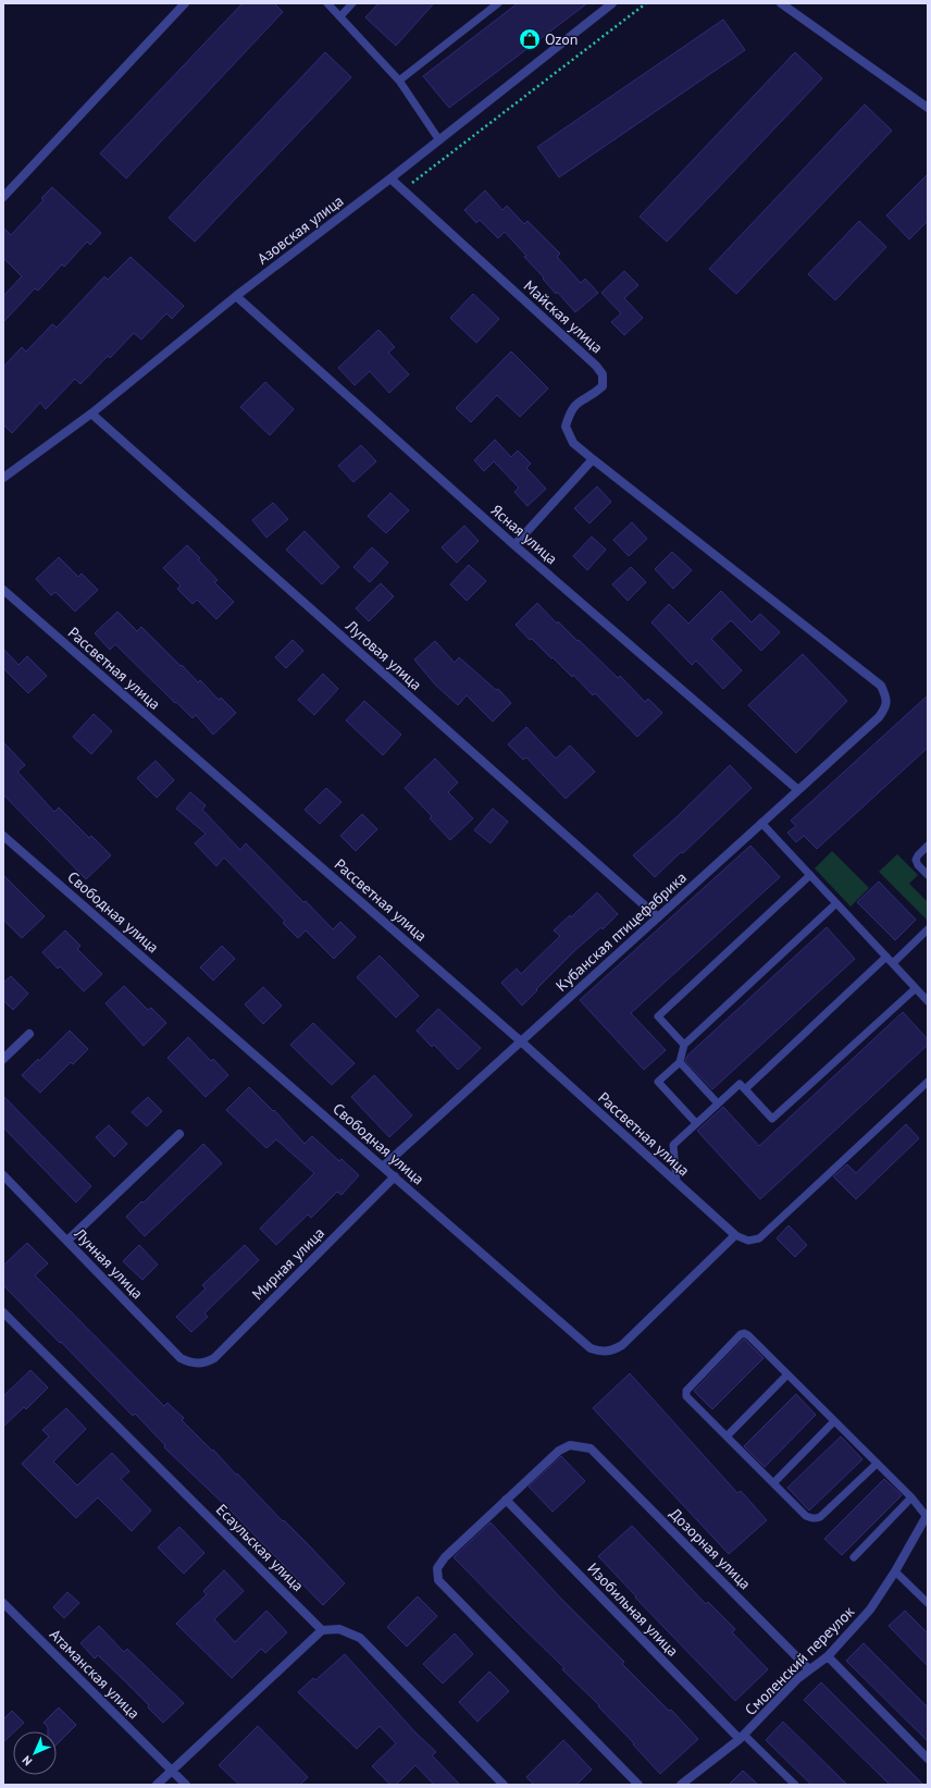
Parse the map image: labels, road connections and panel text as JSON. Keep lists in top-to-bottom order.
{
  "streets": {
    "street": [
      "Азовская улица",
      "Майская улица",
      "Ясная улица",
      "Луговая улица",
      "Рассветная улица",
      "Свободная улица",
      "Кубанская птицефабрика",
      "Лунная улица",
      "Мирная улица",
      "Есаульская улица",
      "Дозорная улица",
      "Изобильная улица",
      "Смоленский переулок",
      "Атаманская улица"
    ]
  },
  "crossings": [
    ["Азовская улица", "Майская улица"],
    ["Азовская улица", "Ясная улица"],
    ["Азовская улица", "Луговая улица"],
    ["Майская улица", "Кубанская птицефабрика"],
    ["Ясная улица", "Кубанская птицефабрика"],
    ["Луговая улица", "Кубанская птицефабрика"],
    ["Рассветная улица", "Свободная улица"],
    ["Рассветная улица", "Кубанская птицефабрика"],
    ["Свободная улица", "Кубанская птицефабрика"],
    ["Свободная улица", "Мирная улица"],
    ["Лунная улица", "Мирная улица"],
    ["Дозорная улица", "Изобильная улица"],
    ["Дозорная улица", "Смоленский переулок"],
    ["Изобильная улица", "Смоленский переулок"]
  ],
  "places": {
    "shop": ["Ozon"]
  },
  "north": "bottom left"
}
